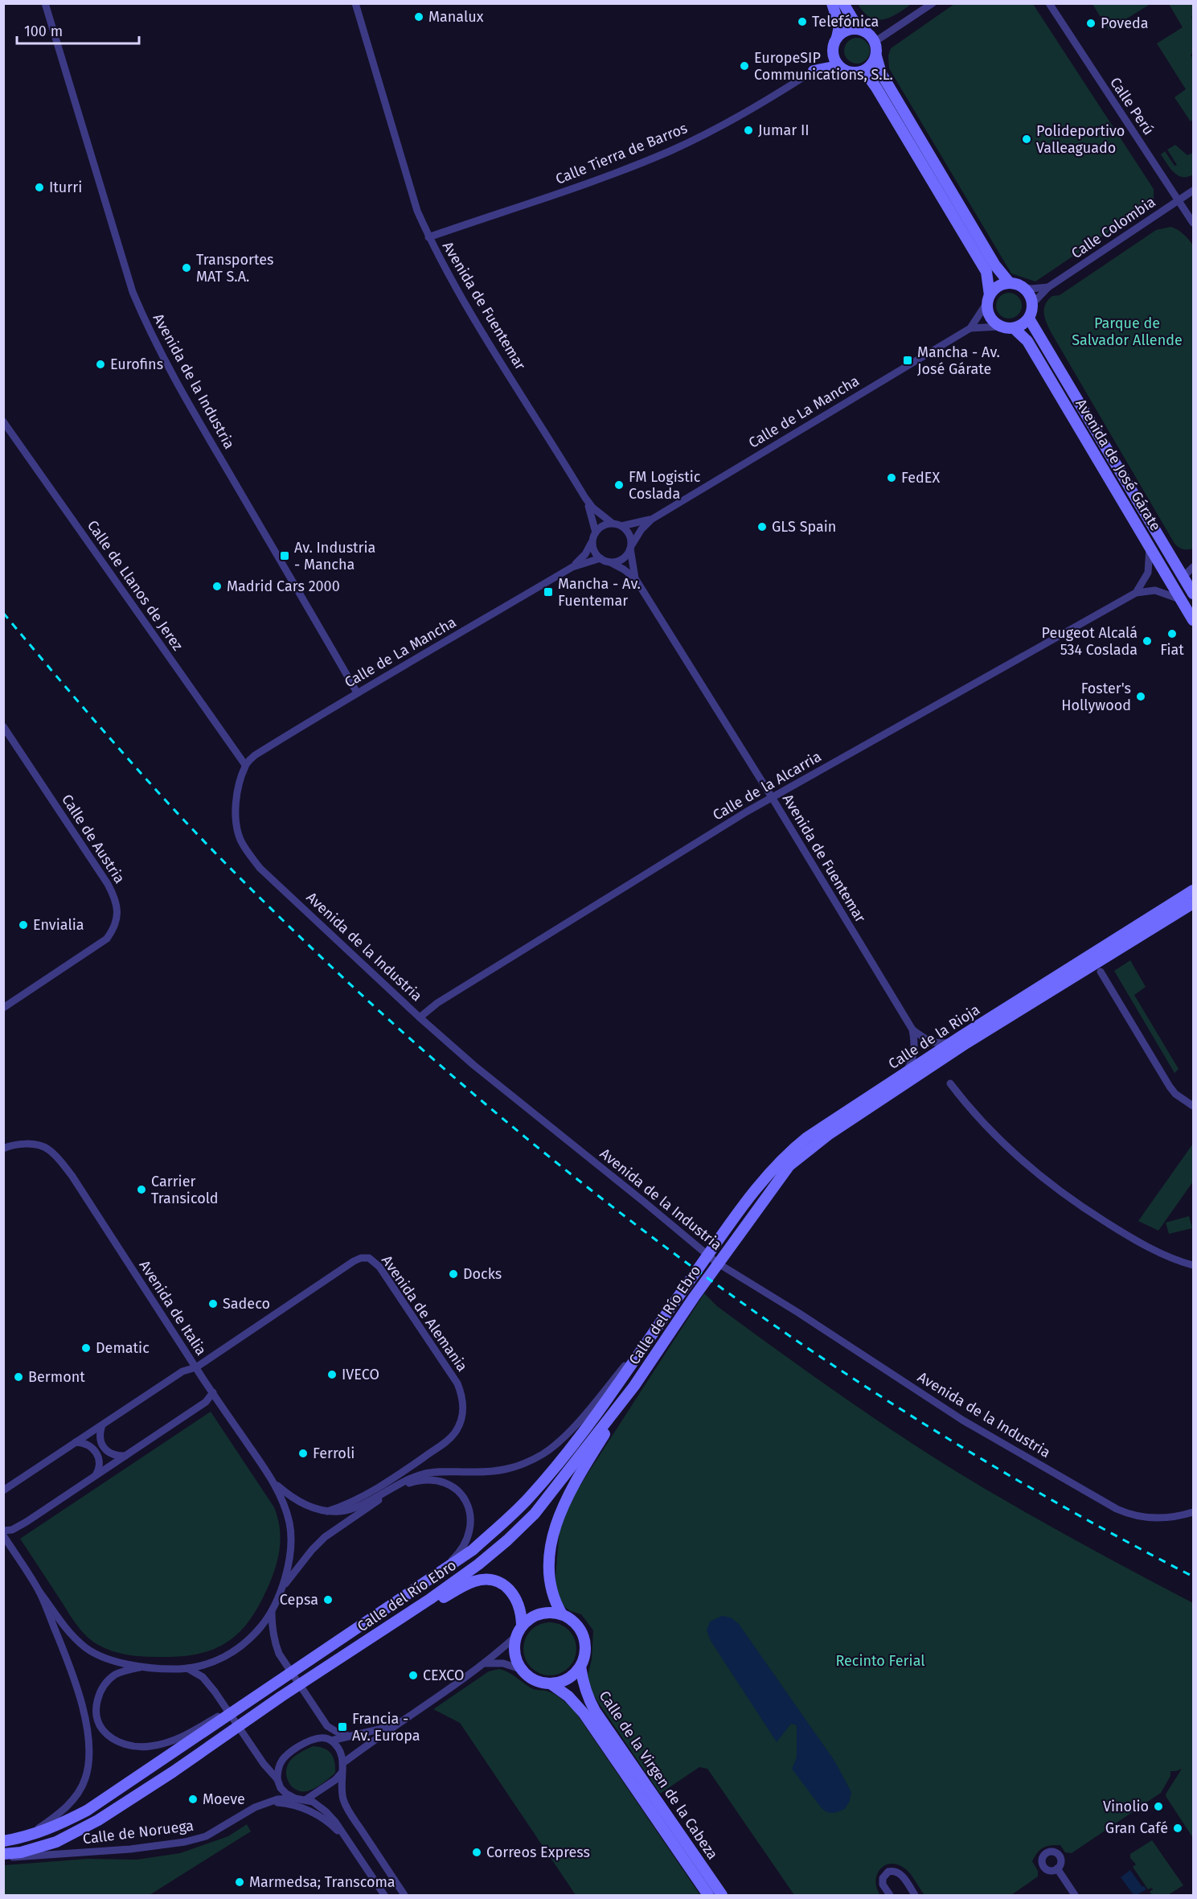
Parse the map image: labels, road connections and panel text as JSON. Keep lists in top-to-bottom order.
{
  "streets": {
    "main road": [
      "Avenida de José Gárate",
      "Calle de la Rioja",
      "Calle del Río Ebro",
      "Calle de la Virgen de la Cabeza"
    ],
    "street": [
      "Calle Perú",
      "Calle Tierra de Barros",
      "Calle Colombia",
      "Avenida de Fuentemar",
      "Avenida de la Industria",
      "Calle de La Mancha",
      "Calle de Llanos de Jerez",
      "Calle de la Alcarria",
      "Calle de Austria",
      "Avenida de Italia",
      "Avenida de Alemania",
      "Calle de Noruega"
    ]
  },
  "crossings": [
    ["Calle Perú", "Calle Colombia"],
    ["Calle Tierra de Barros", "Avenida de Fuentemar"],
    ["Calle Colombia", "Calle de La Mancha"],
    ["Calle Colombia", "Avenida de José Gárate"],
    ["Avenida de Fuentemar", "Calle de La Mancha"],
    ["Avenida de Fuentemar", "Calle de la Alcarria"],
    ["Avenida de Fuentemar", "Calle de la Rioja"],
    ["Avenida de la Industria", "Calle de La Mancha"],
    ["Avenida de la Industria", "Calle de Llanos de Jerez"],
    ["Avenida de la Industria", "Calle de la Alcarria"],
    ["Calle de La Mancha", "Avenida de José Gárate"],
    ["Calle de La Mancha", "Calle de Llanos de Jerez"],
    ["Avenida de José Gárate", "Calle de la Alcarria"],
    ["Calle de la Rioja", "Calle del Río Ebro"],
    ["Avenida de Italia", "Avenida de Alemania"],
    ["Calle del Río Ebro", "Calle de Noruega"]
  ],
  "parks": ["Parque de Salvador Allende", "Recinto Ferial"],
  "places": {
    "other": [
      "Manalux",
      "Telefónica",
      "Poveda",
      "EuropeSIP Communications, S.L.",
      "Jumar II",
      "Polideportivo Valleaguado",
      "Iturri",
      "Transportes MAT S.A.",
      "Eurofins",
      "FedEX",
      "FM Logistic Coslada",
      "GLS Spain",
      "Madrid Cars 2000",
      "Fiat",
      "Peugeot Alcalá 534 Coslada",
      "Foster's Hollywood",
      "Envialia",
      "Carrier Transicold",
      "Docks",
      "Sadeco",
      "Dematic",
      "IVECO",
      "Bermont",
      "Ferroli",
      "Cepsa",
      "CEXCO",
      "Moeve",
      "Vinolio",
      "Gran Café",
      "Correos Express",
      "Marmedsa; Transcoma"
    ],
    "transit": [
      "Mancha - Av. José Gárate",
      "Av. Industria - Mancha",
      "Mancha - Av. Fuentemar",
      "Francia - Av. Europa"
    ]
  },
  "scale_bar": "100 m"
}
